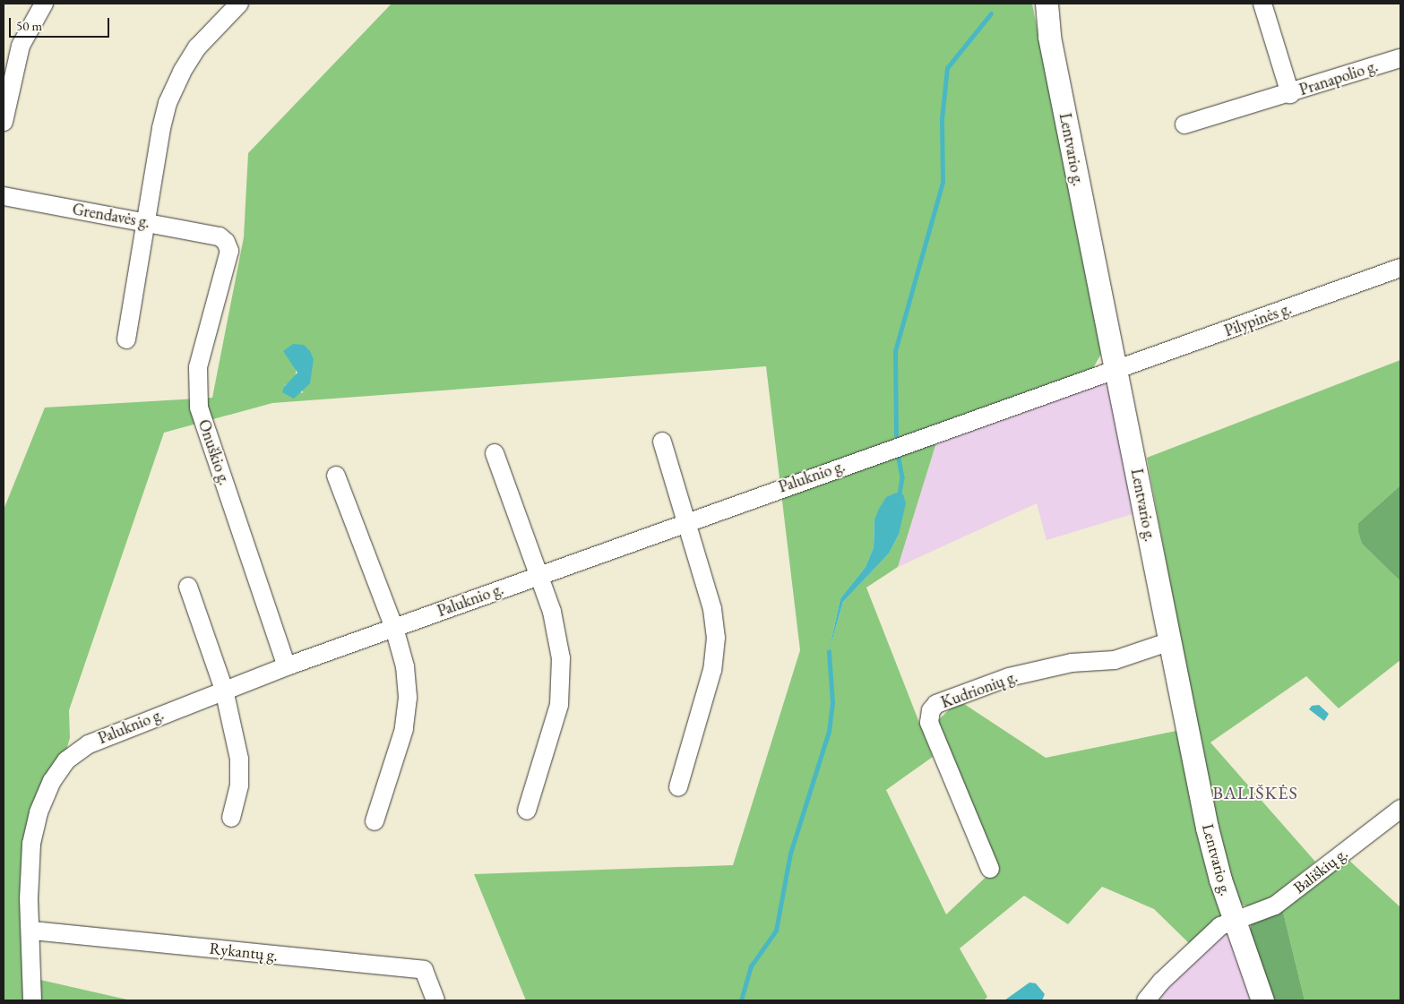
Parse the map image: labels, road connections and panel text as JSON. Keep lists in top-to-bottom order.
{
  "streets": {
    "main road": ["Lentvario g."],
    "street": [
      "Pranapolio g.",
      "Grendavės g.",
      "Pilypinės g.",
      "Onuškio g.",
      "Paluknio g.",
      "Kudrionių g.",
      "Bališkių g.",
      "Rykantų g."
    ]
  },
  "crossings": [
    ["Lentvario g.", "Pilypinės g."],
    ["Lentvario g.", "Paluknio g."],
    ["Lentvario g.", "Kudrionių g."],
    ["Lentvario g.", "Bališkių g."],
    ["Grendavės g.", "Onuškio g."],
    ["Pilypinės g.", "Paluknio g."],
    ["Onuškio g.", "Paluknio g."],
    ["Paluknio g.", "Rykantų g."]
  ],
  "districts": ["BALIŠKĖS"],
  "scale_bar": "50 m"
}
